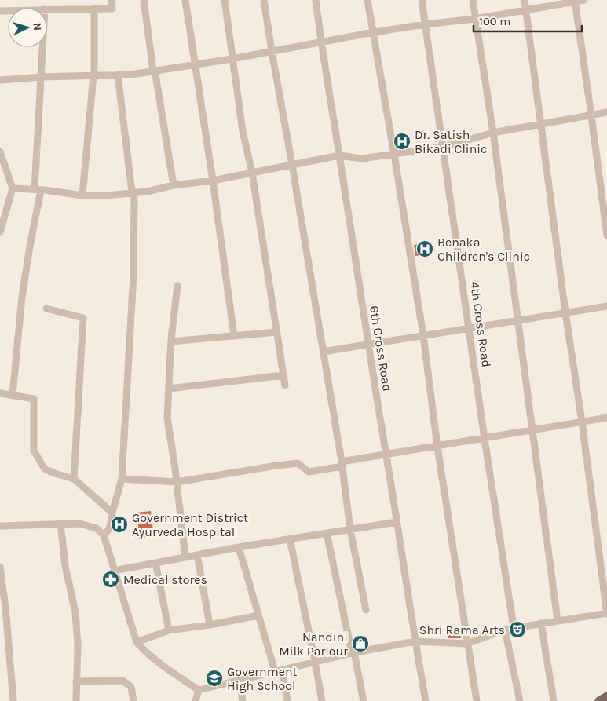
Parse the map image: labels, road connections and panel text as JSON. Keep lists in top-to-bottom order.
{
  "streets": {
    "street": ["4th Cross Road", "6th Cross Road"]
  },
  "places": {
    "hospital": ["Dr. Satish Bikadi Clinic", "Benaka Children's Clinic", "Government District Ayurveda Hospital"],
    "pharmacy": ["Medical stores"],
    "theatre": ["Shri Rama Arts"],
    "shop": ["Nandini Milk Parlour"],
    "school or university": ["Government High School"]
  },
  "scale_bar": "100 m",
  "north": "right"
}
